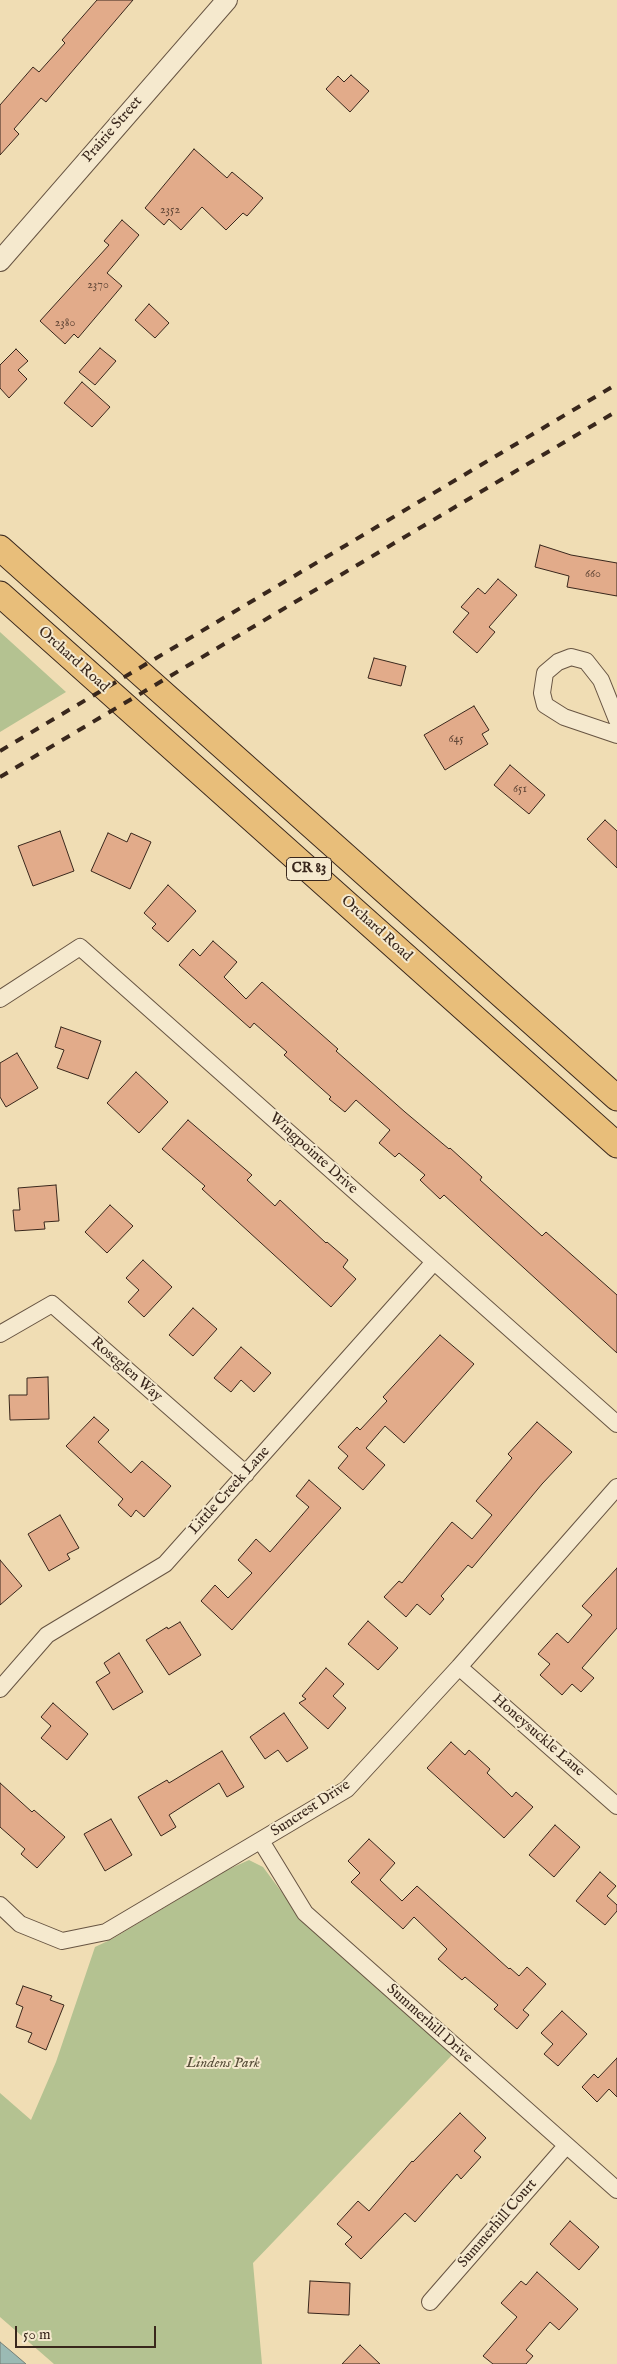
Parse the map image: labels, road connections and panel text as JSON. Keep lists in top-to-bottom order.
{
  "streets": {
    "main road": ["Orchard Road", "CR 83"],
    "street": [
      "Prairie Street",
      "Wingpointe Drive",
      "Roseglen Way",
      "Little Creek Lane",
      "Honeysuckle Lane",
      "Suncrest Drive",
      "Summerhill Drive",
      "Summerhill Court"
    ]
  },
  "crossings": [
    ["Wingpointe Drive", "Little Creek Lane"],
    ["Roseglen Way", "Little Creek Lane"],
    ["Honeysuckle Lane", "Suncrest Drive"],
    ["Suncrest Drive", "Summerhill Drive"],
    ["Summerhill Drive", "Summerhill Court"]
  ],
  "parks": ["Lindens Park"],
  "house_numbers": [
    "2352",
    "2370",
    "2380",
    "660",
    "645",
    "651"
  ],
  "scale_bar": "50 m"
}
